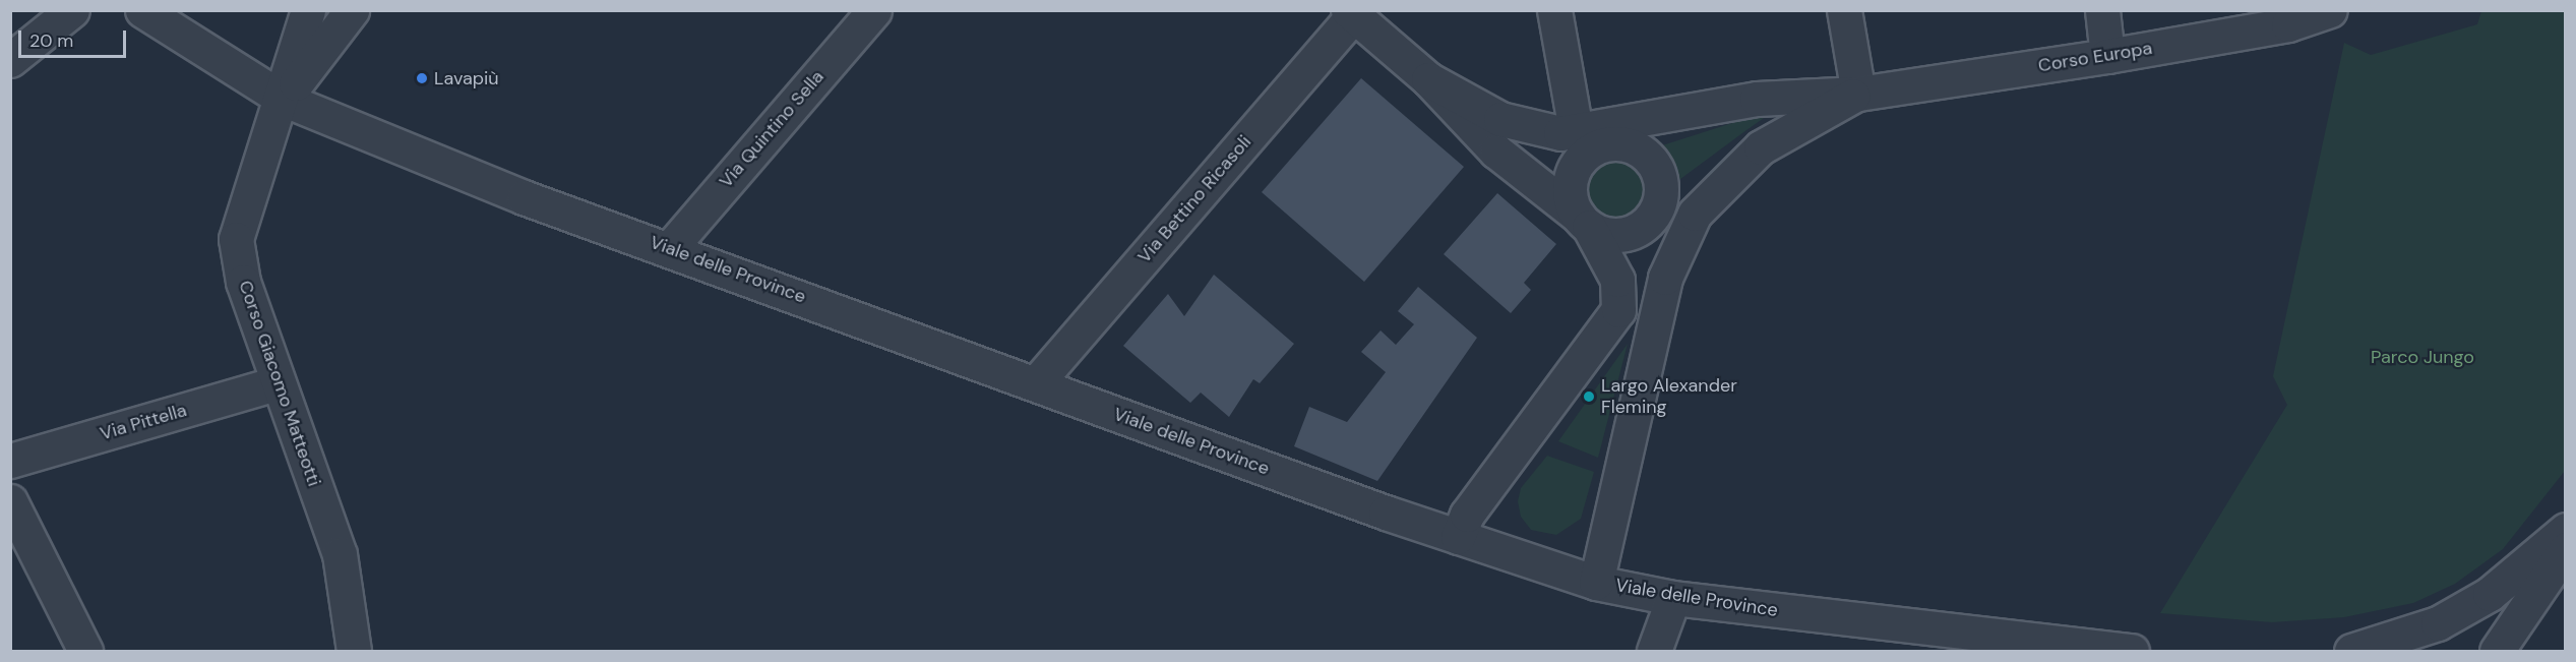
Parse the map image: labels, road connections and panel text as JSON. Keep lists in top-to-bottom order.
{
  "streets": {
    "street": [
      "Corso Europa",
      "Via Quintino Sella",
      "Via Bettino Ricasoli",
      "Viale delle Province",
      "Corso Giacomo Matteotti",
      "Via Pittella"
    ]
  },
  "crossings": [
    ["Via Quintino Sella", "Viale delle Province"],
    ["Via Bettino Ricasoli", "Viale delle Province"],
    ["Viale delle Province", "Corso Giacomo Matteotti"],
    ["Corso Giacomo Matteotti", "Via Pittella"]
  ],
  "parks": ["Parco Jungo"],
  "places": ["Lavapiù", "Largo Alexander Fleming"],
  "scale_bar": "20 m"
}
